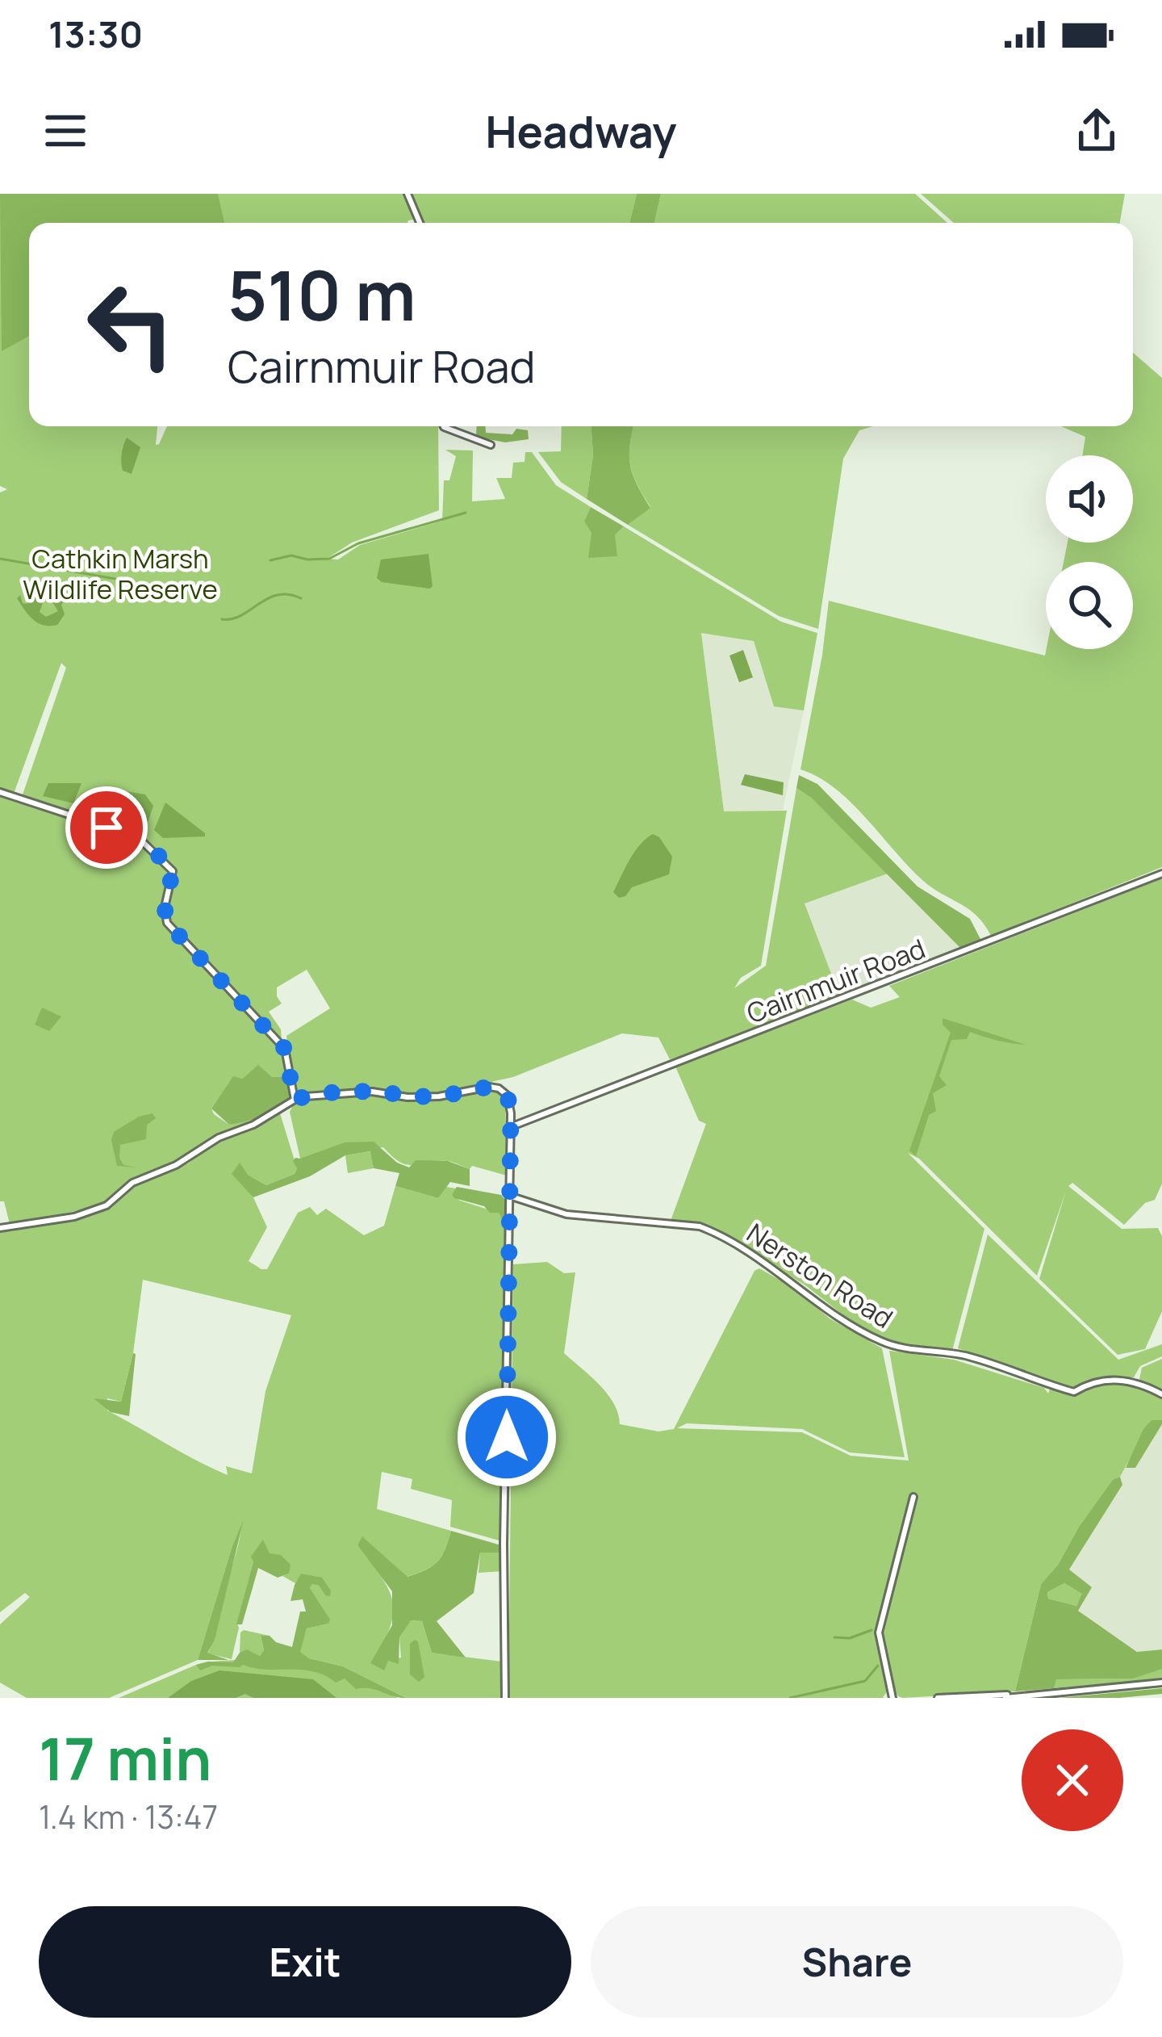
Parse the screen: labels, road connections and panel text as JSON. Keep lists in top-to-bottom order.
{
  "streets": {
    "street": ["Cairnmuir Road", "Nerston Road"]
  },
  "parks": ["Cathkin Marsh Wildlife Reserve"],
  "page": {
    "status": "13:30",
    "header": "Headway",
    "turn": ["510 m", "Cairnmuir Road"],
    "heading": ["17 min", "1.4 km · 13:47"],
    "buttons": ["Exit", "Share"]
  }
}
